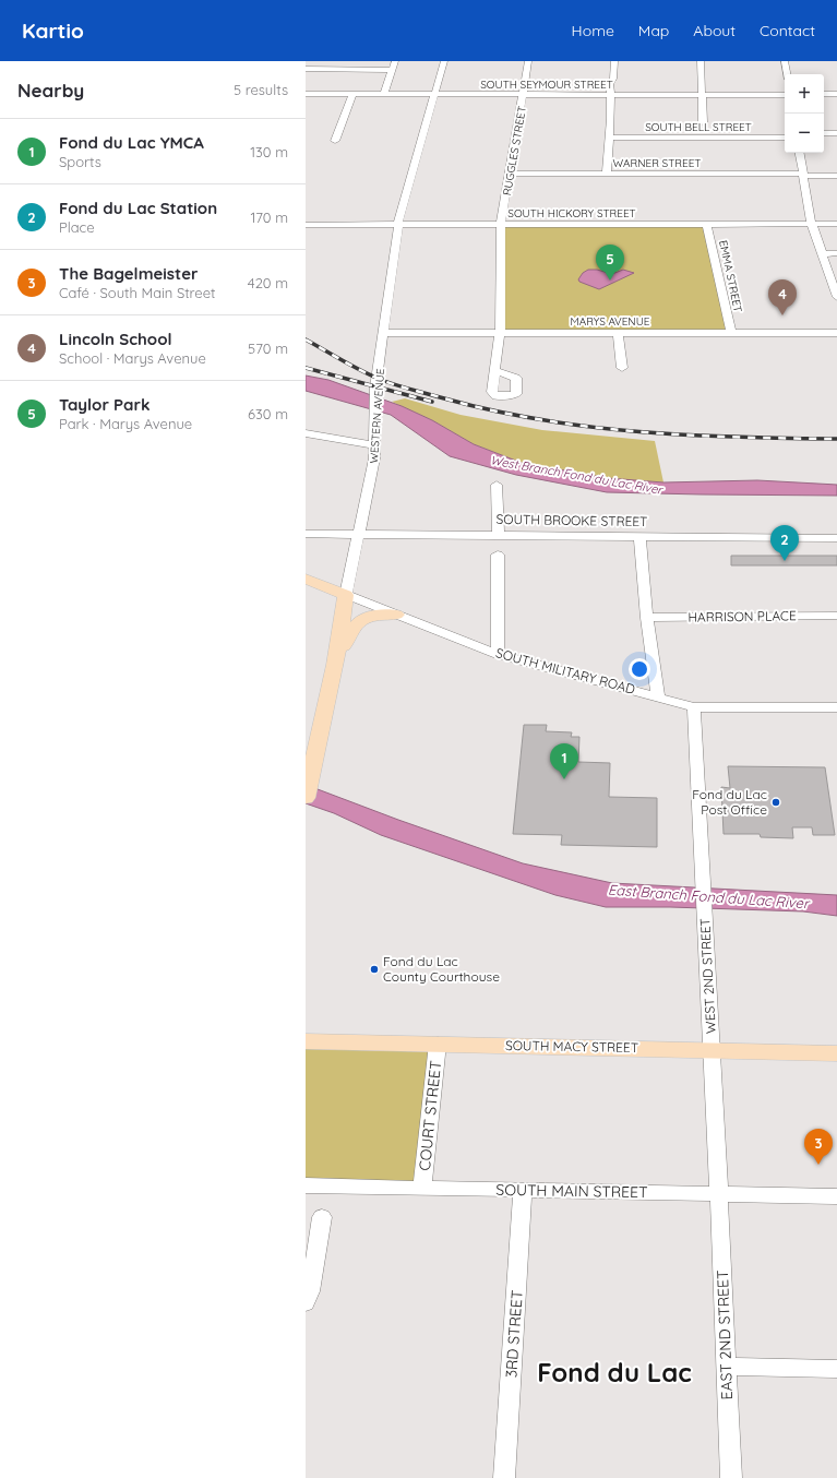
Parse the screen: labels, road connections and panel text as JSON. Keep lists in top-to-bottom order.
{
  "streets": {
    "main road": ["WESTERN AVENUE", "SOUTH MILITARY ROAD", "SOUTH MACY STREET"],
    "street": [
      "SOUTH SEYMOUR STREET",
      "SOUTH BELL STREET",
      "RUGGLES STREET",
      "WARNER STREET",
      "SOUTH HICKORY STREET",
      "EMMA STREET",
      "MARYS AVENUE",
      "SOUTH BROOKE STREET",
      "HARRISON PLACE",
      "WEST 2ND STREET",
      "COURT STREET",
      "SOUTH MAIN STREET",
      "3RD STREET",
      "EAST 2ND STREET"
    ]
  },
  "crossings": [
    ["SOUTH SEYMOUR STREET", "RUGGLES STREET"],
    ["SOUTH SEYMOUR STREET", "WESTERN AVENUE"],
    ["RUGGLES STREET", "WARNER STREET"],
    ["RUGGLES STREET", "SOUTH HICKORY STREET"],
    ["RUGGLES STREET", "MARYS AVENUE"],
    ["SOUTH HICKORY STREET", "EMMA STREET"],
    ["SOUTH HICKORY STREET", "WESTERN AVENUE"],
    ["EMMA STREET", "MARYS AVENUE"],
    ["MARYS AVENUE", "WESTERN AVENUE"],
    ["WESTERN AVENUE", "SOUTH BROOKE STREET"],
    ["WESTERN AVENUE", "SOUTH MILITARY ROAD"],
    ["SOUTH MILITARY ROAD", "WEST 2ND STREET"],
    ["WEST 2ND STREET", "SOUTH MACY STREET"],
    ["WEST 2ND STREET", "SOUTH MAIN STREET"],
    ["WEST 2ND STREET", "EAST 2ND STREET"],
    ["SOUTH MACY STREET", "COURT STREET"],
    ["COURT STREET", "SOUTH MAIN STREET"],
    ["SOUTH MAIN STREET", "3RD STREET"],
    ["SOUTH MAIN STREET", "EAST 2ND STREET"]
  ],
  "districts": ["Fond du Lac"],
  "water": ["West Branch Fond du Lac River", "East Branch Fond du Lac River"],
  "places": ["Fond du Lac Post Office", "Fond du Lac County Courthouse"],
  "page": {
    "header": "Kartio",
    "nav": [
      "Home",
      "Map",
      "About",
      "Contact"
    ],
    "heading": ["Nearby", "5 results"],
    "map_buttons": ["+", "−"],
    "list": [
      {
        "mark": "1",
        "name": "Fond du Lac YMCA",
        "note": "Sports",
        "value": "130 m"
      },
      {
        "mark": "2",
        "name": "Fond du Lac Station",
        "note": "Place",
        "value": "170 m"
      },
      {
        "mark": "3",
        "name": "The Bagelmeister",
        "note": "Café · South Main Street",
        "value": "420 m"
      },
      {
        "mark": "4",
        "name": "Lincoln School",
        "note": "School · Marys Avenue",
        "value": "570 m"
      },
      {
        "mark": "5",
        "name": "Taylor Park",
        "note": "Park · Marys Avenue",
        "value": "630 m"
      }
    ],
    "pins": [
      "5",
      "4",
      "2",
      "1",
      "3"
    ]
  }
}
